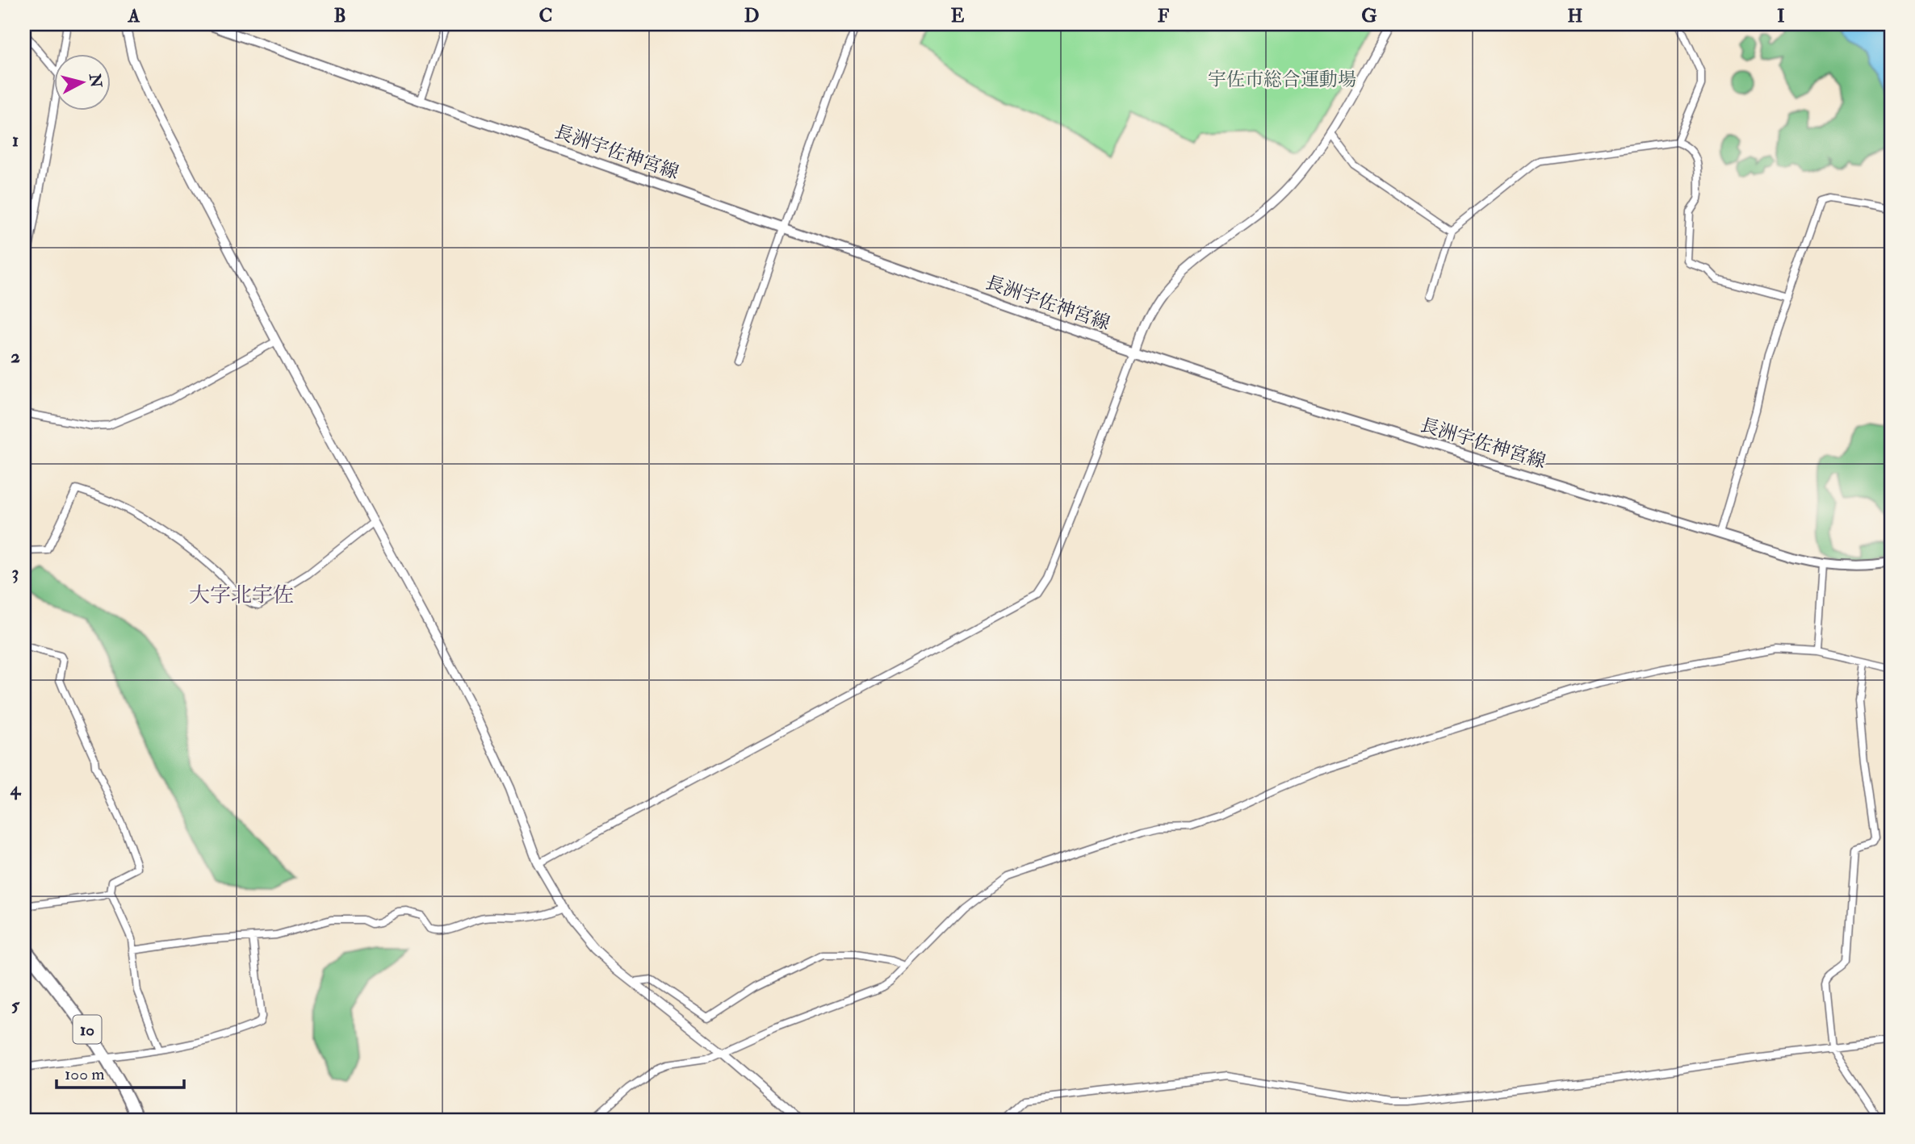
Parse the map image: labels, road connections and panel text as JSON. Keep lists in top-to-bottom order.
{
  "streets": {
    "highway": ["10"],
    "main road": ["長洲宇佐神宮線"]
  },
  "districts": ["大字北宇佐"],
  "parks": ["宇佐市総合運動場"],
  "scale_bar": "100 m",
  "north": "right",
  "grid": {
    "columns": [
      "A",
      "B",
      "C",
      "D",
      "E",
      "F",
      "G",
      "H",
      "I"
    ],
    "rows": [
      "1",
      "2",
      "3",
      "4",
      "5"
    ]
  }
}
